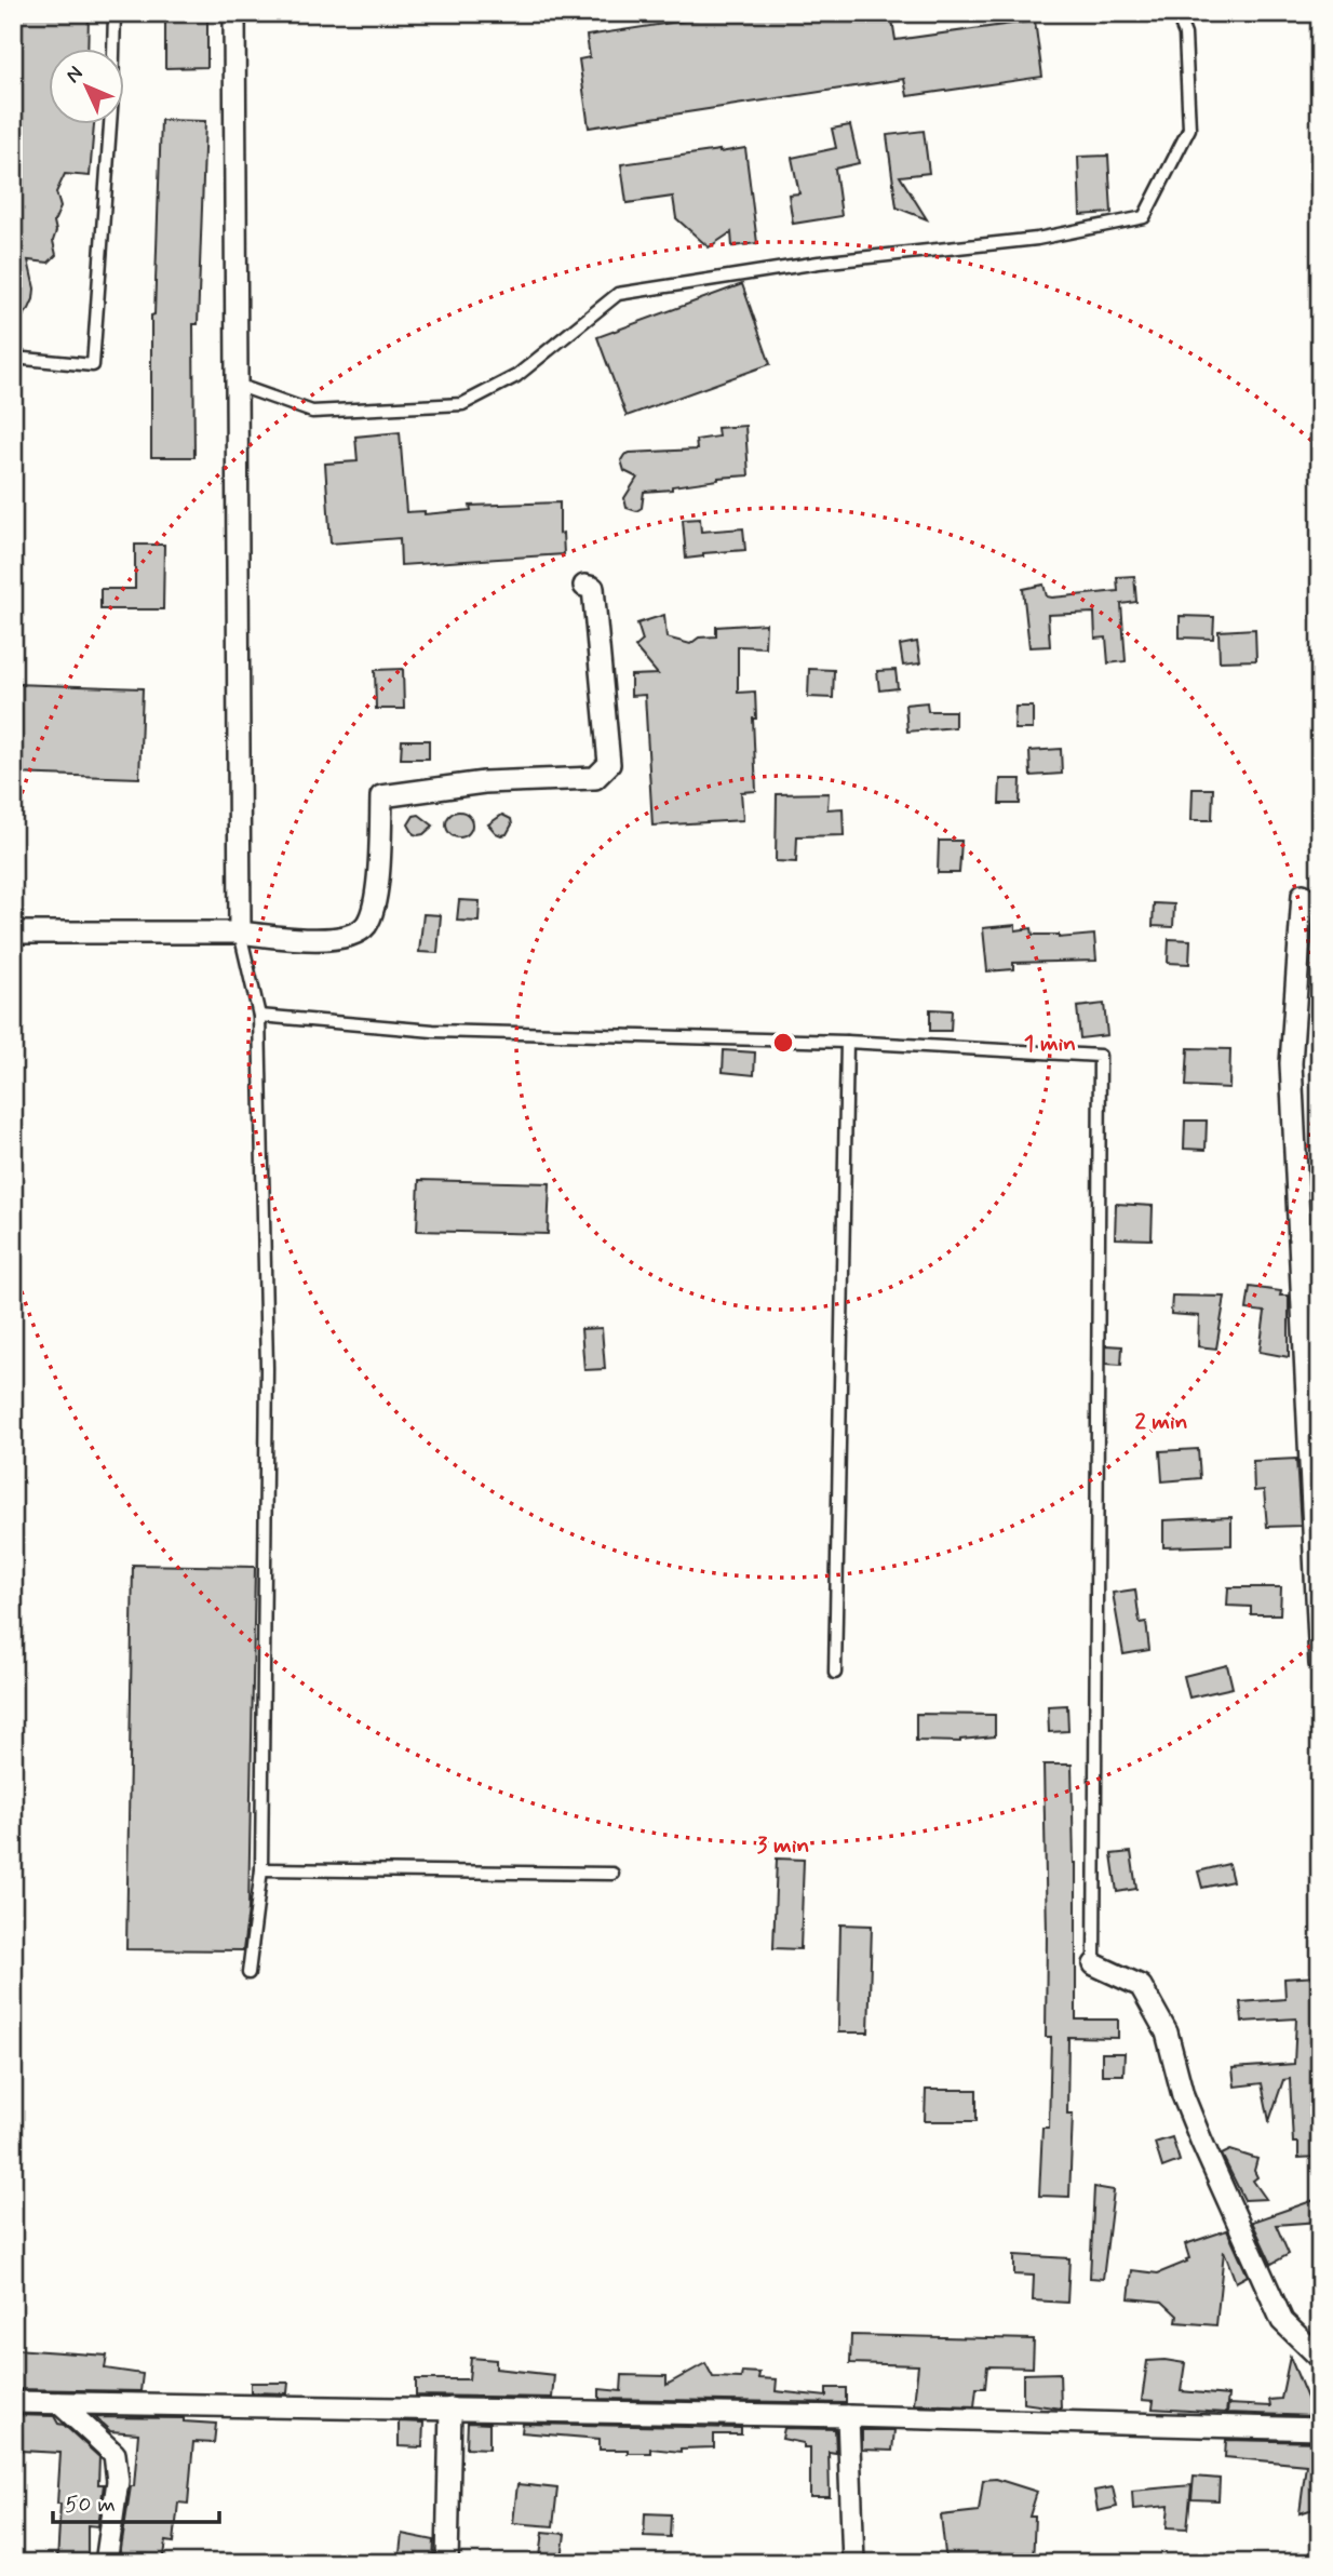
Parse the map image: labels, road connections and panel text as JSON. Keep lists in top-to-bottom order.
{
  "scale_bar": "50 m",
  "north": "top left",
  "rings": ["1 min", "2 min", "3 min"]
}
